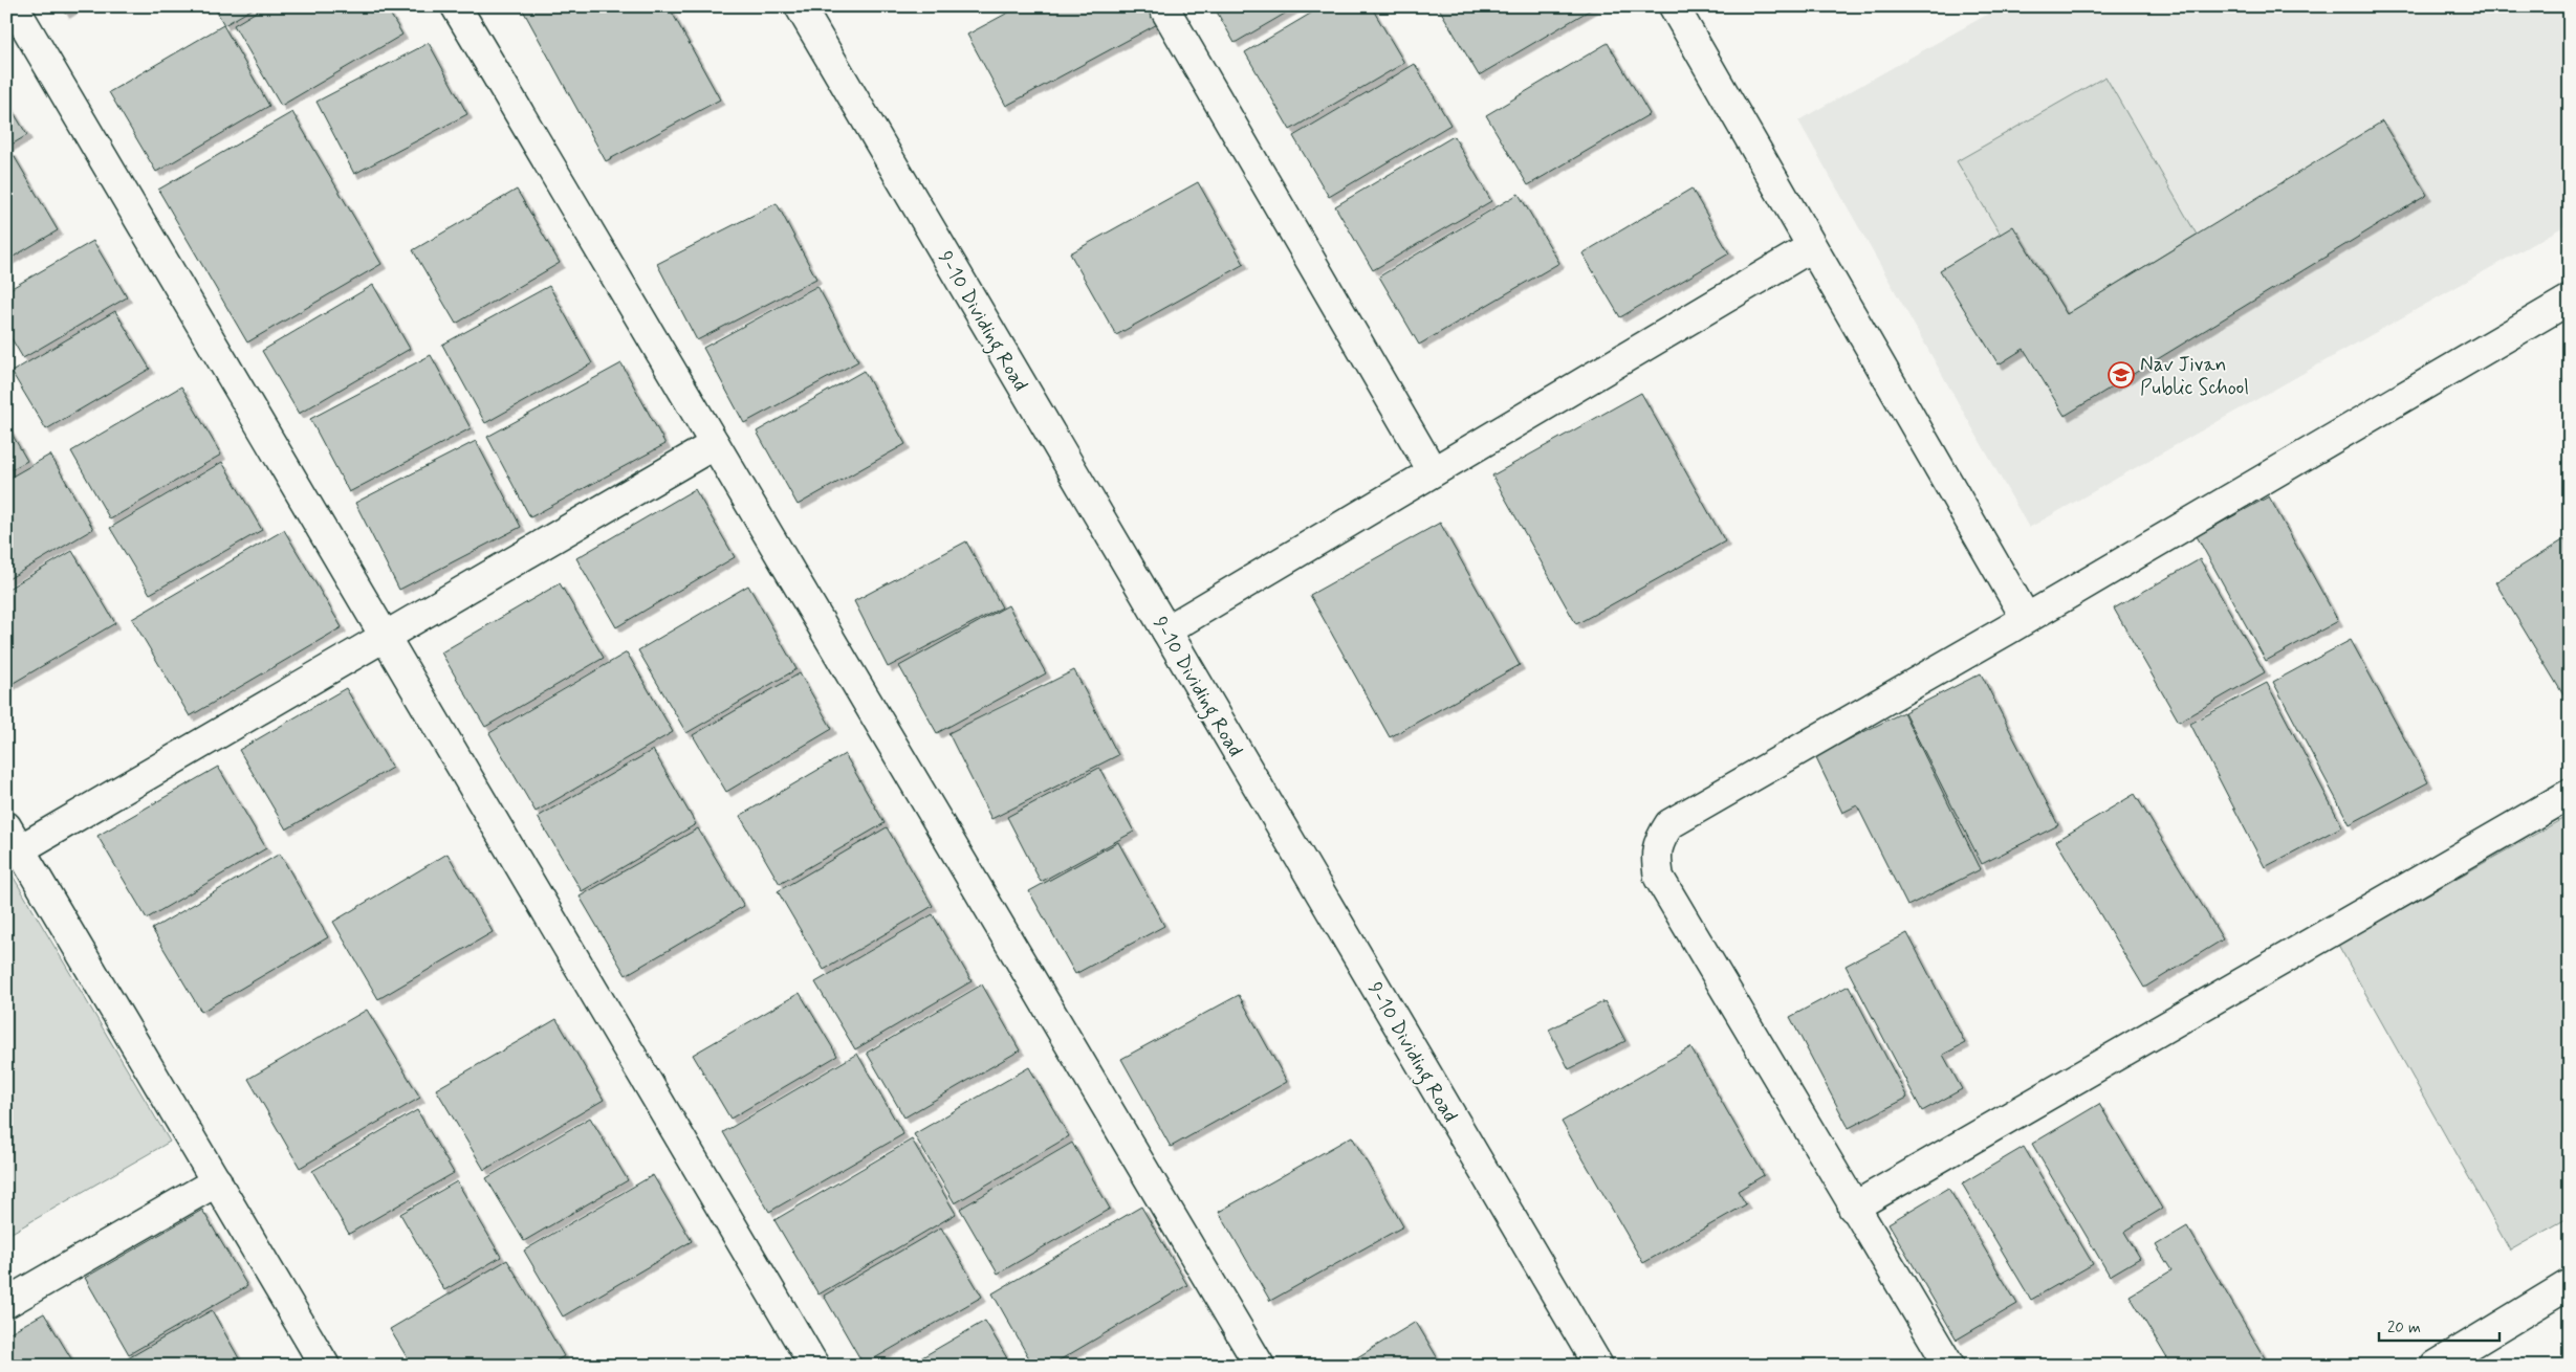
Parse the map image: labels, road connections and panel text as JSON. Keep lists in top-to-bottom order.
{
  "streets": {
    "street": ["9-10 Dividing Road"]
  },
  "places": {
    "school or university": ["Nav Jivan Public School"]
  },
  "scale_bar": "20 m"
}
